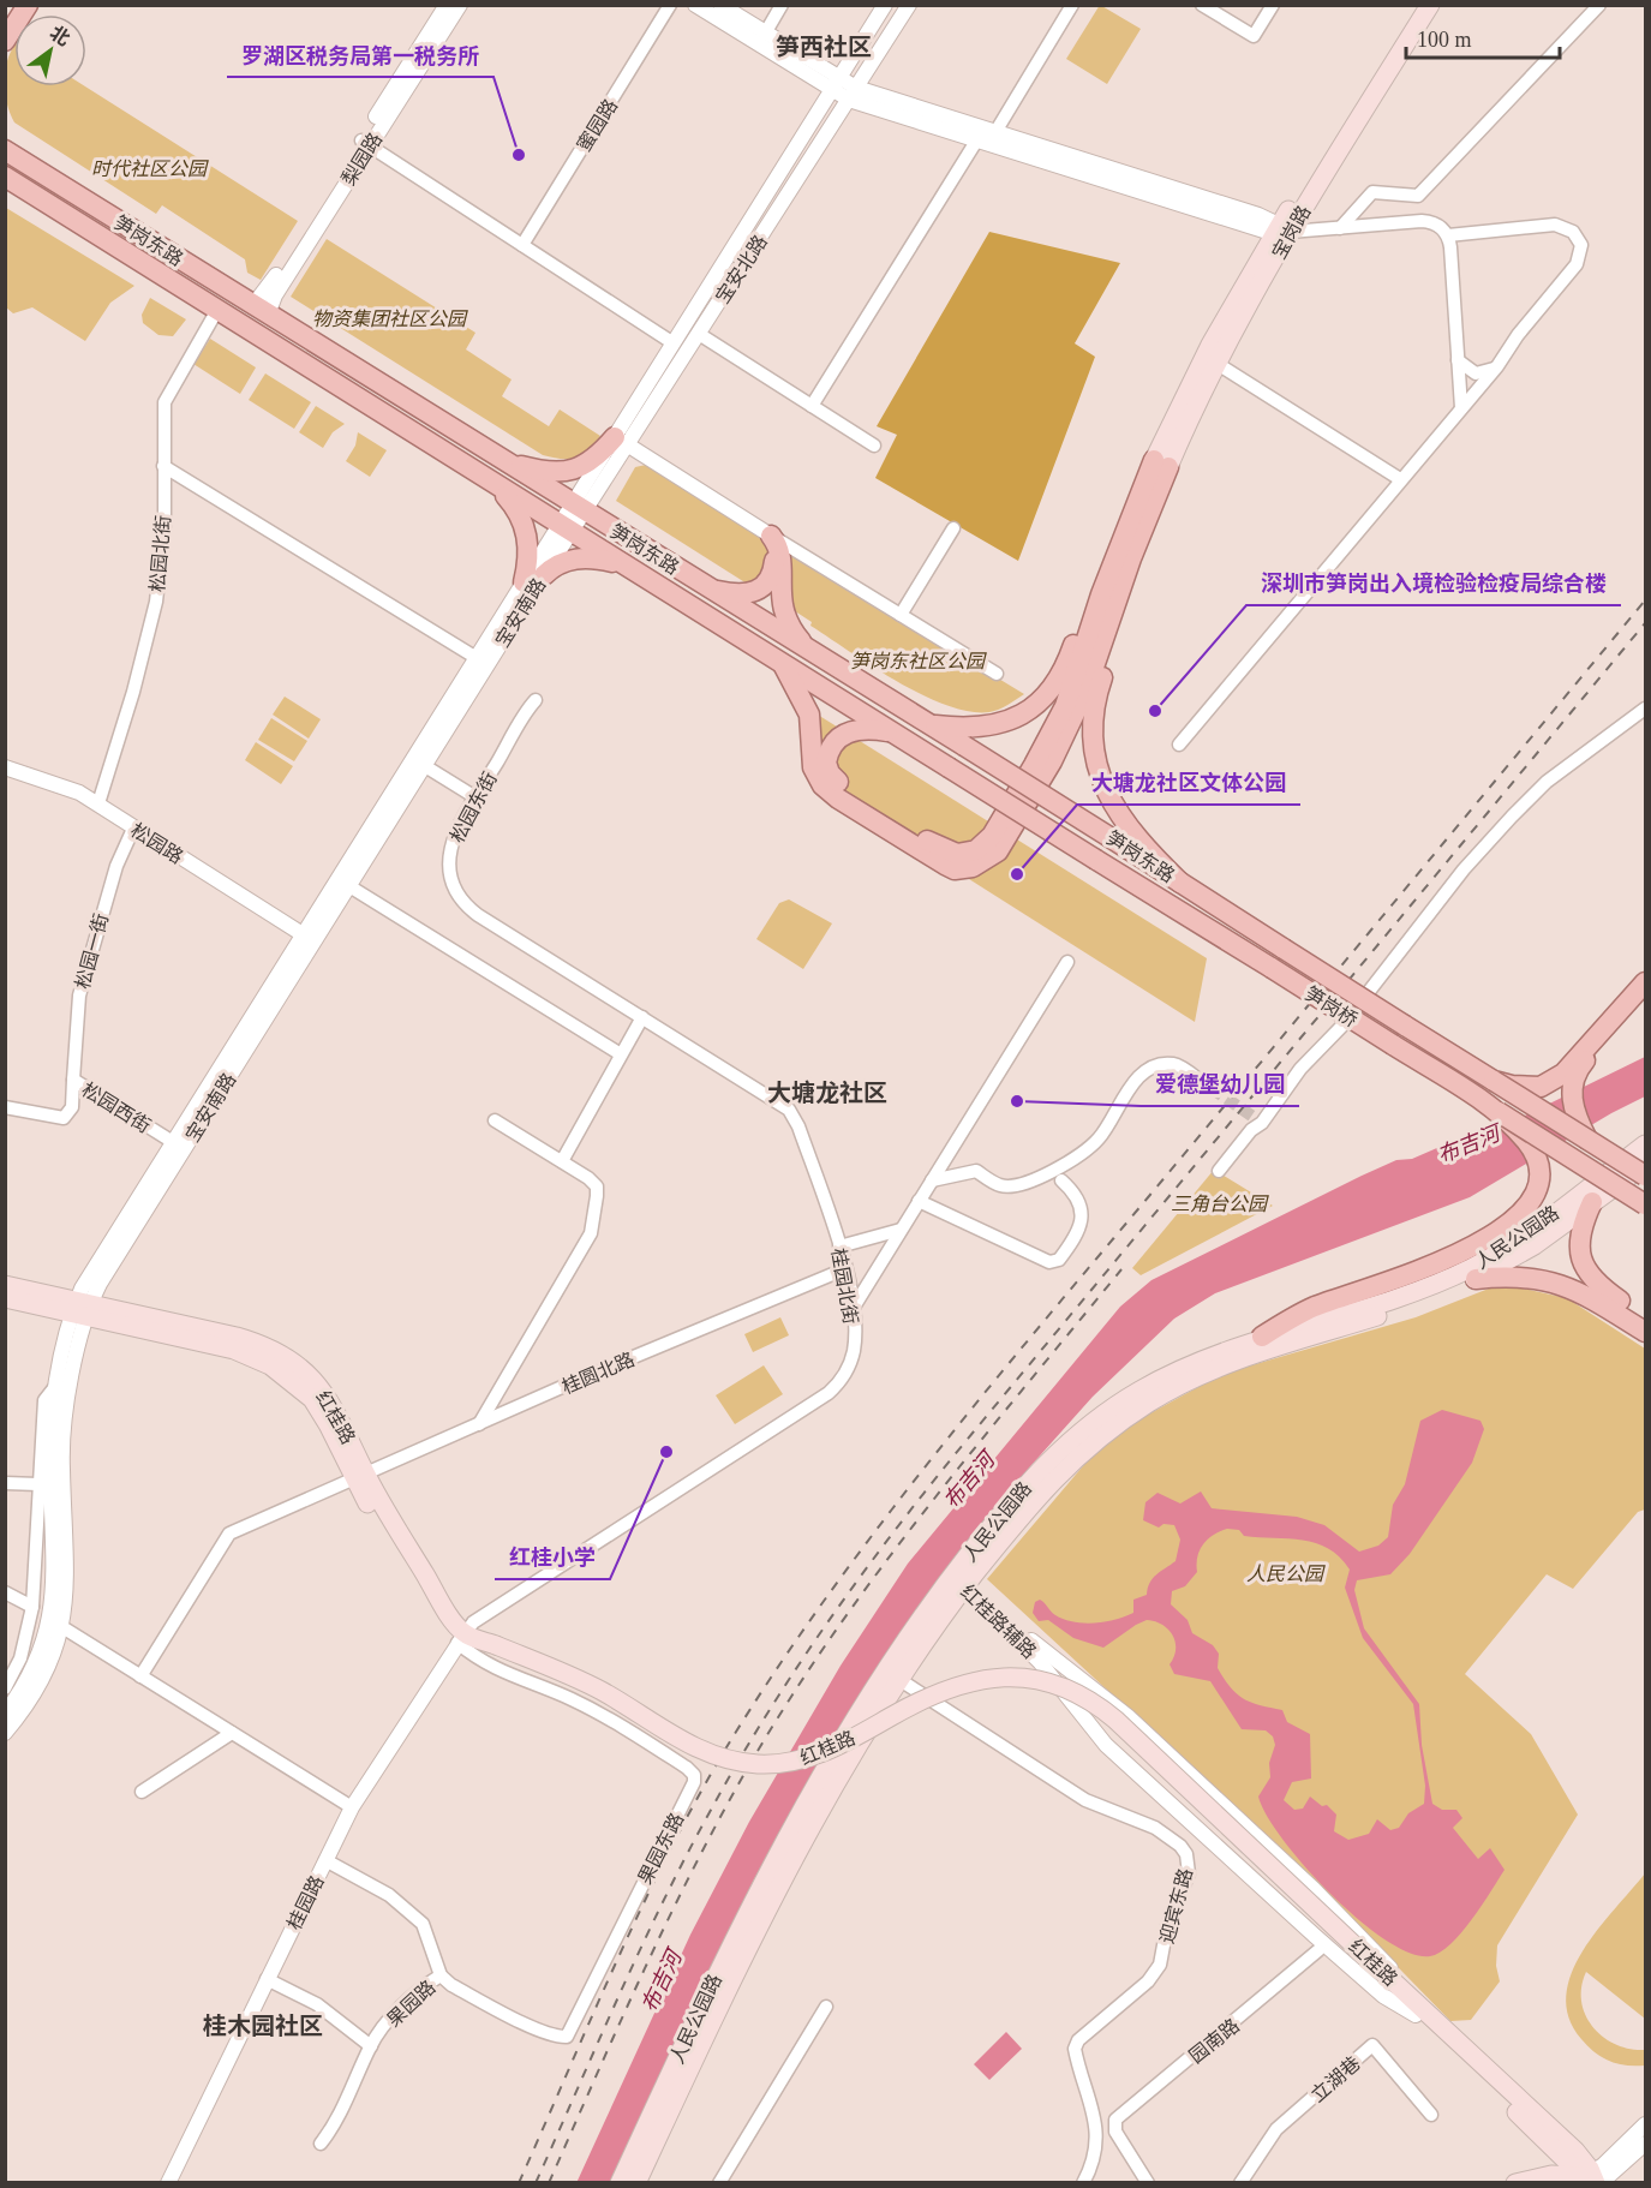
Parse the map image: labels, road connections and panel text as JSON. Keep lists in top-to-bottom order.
{
  "streets": {
    "main road": [
      "宝岗路",
      "笋岗东路",
      "笋岗桥",
      "人民公园路",
      "红桂路"
    ],
    "street": [
      "蜜园路",
      "梨园路",
      "宝安北路",
      "松园北街",
      "宝安南路",
      "松园东街",
      "松园路",
      "松园一街",
      "松园西街",
      "桂园北街",
      "桂圆北路",
      "红桂路辅路",
      "果园东路",
      "桂园路",
      "迎宾东路",
      "果园路",
      "园南路",
      "立湖巷"
    ]
  },
  "crossings": [
    ["梨园路", "笋岗东路"],
    ["笋岗东路", "宝安北路"],
    ["笋岗东路", "松园北街"],
    ["笋岗东路", "宝安南路"],
    ["笋岗东路", "笋岗桥"],
    ["宝安北路", "宝安南路"],
    ["松园北街", "松园路"],
    ["宝安南路", "松园路"],
    ["宝安南路", "松园西街"],
    ["宝安南路", "红桂路"],
    ["松园东街", "桂园北街"],
    ["松园路", "松园一街"],
    ["松园一街", "松园西街"],
    ["人民公园路", "红桂路辅路"],
    ["人民公园路", "迎宾东路"],
    ["桂园北街", "桂圆北路"],
    ["桂园北街", "红桂路"],
    ["桂园北街", "果园东路"],
    ["桂园北街", "桂园路"],
    ["桂圆北路", "红桂路"],
    ["红桂路", "红桂路辅路"],
    ["红桂路", "果园东路"],
    ["红桂路", "桂园路"],
    ["果园东路", "桂园路"],
    ["果园东路", "果园路"],
    ["桂园路", "果园路"]
  ],
  "districts": ["笋西社区", "大塘龙社区", "桂木园社区"],
  "water": ["布吉河"],
  "parks": [
    "时代社区公园",
    "物资集团社区公园",
    "笋岗东社区公园",
    "三角台公园",
    "人民公园"
  ],
  "places": [
    "罗湖区税务局第一税务所",
    "深圳市笋岗出入境检验检疫局综合楼",
    "大塘龙社区文体公园",
    "爱德堡幼儿园",
    "红桂小学"
  ],
  "scale_bar": "100 m",
  "north": "top right"
}
